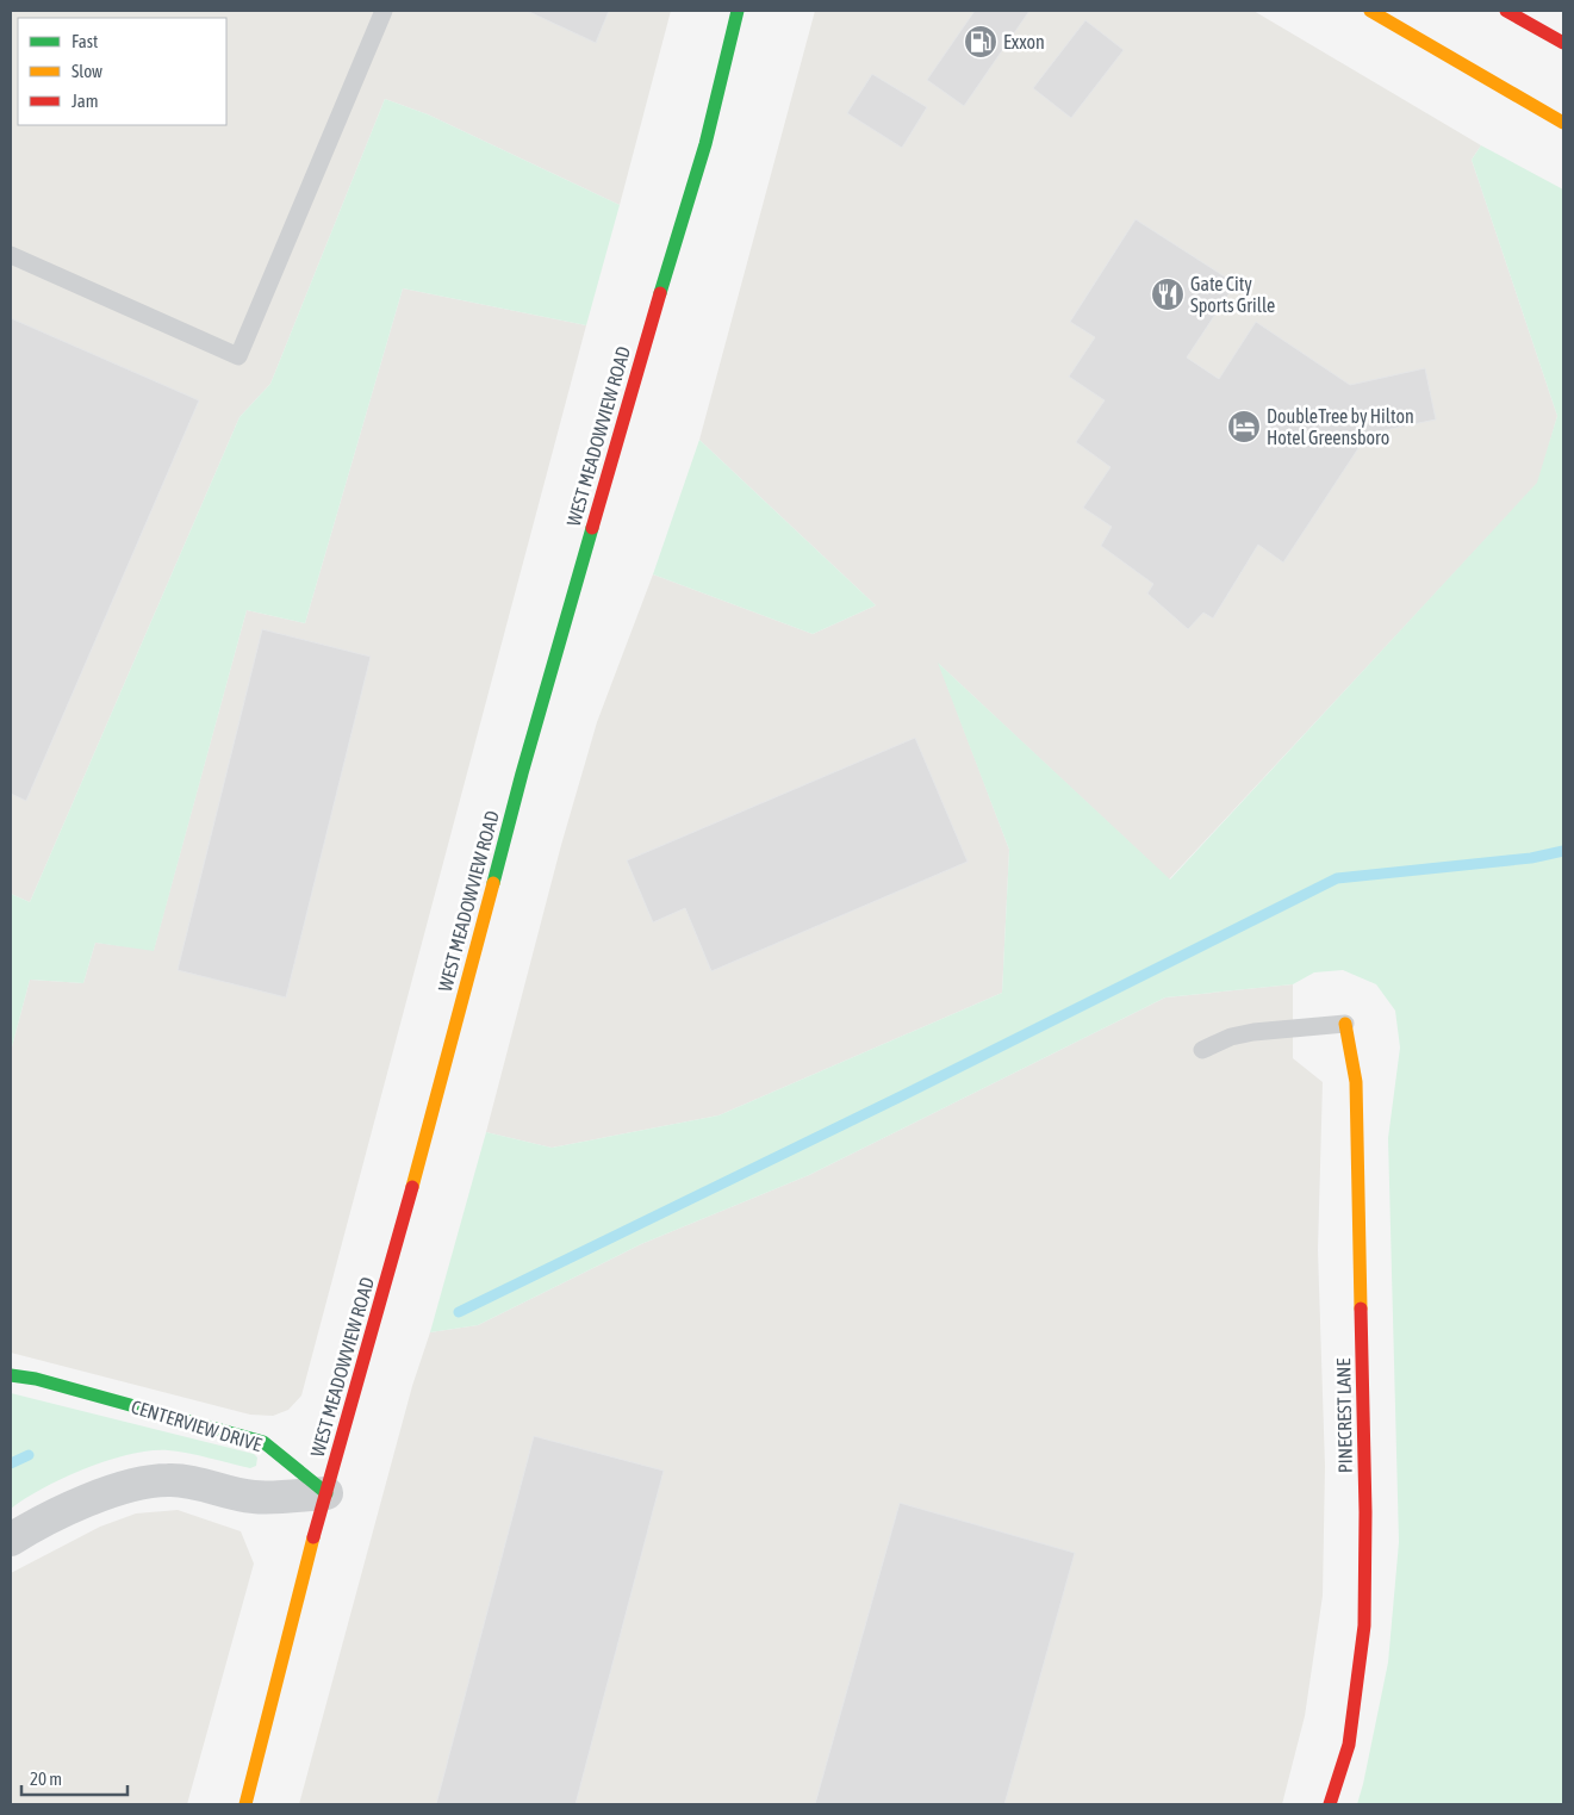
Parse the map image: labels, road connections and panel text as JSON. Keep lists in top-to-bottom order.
{
  "streets": {
    "street": ["WEST MEADOWVIEW ROAD", "PINECREST LANE", "CENTERVIEW DRIVE"]
  },
  "crossings": [
    ["WEST MEADOWVIEW ROAD", "CENTERVIEW DRIVE"]
  ],
  "places": {
    "fuel station": ["Exxon"],
    "restaurant": ["Gate City Sports Grille"],
    "hotel": ["DoubleTree by Hilton Hotel Greensboro"]
  },
  "legend": ["Fast", "Slow", "Jam"],
  "scale_bar": "20 m"
}
